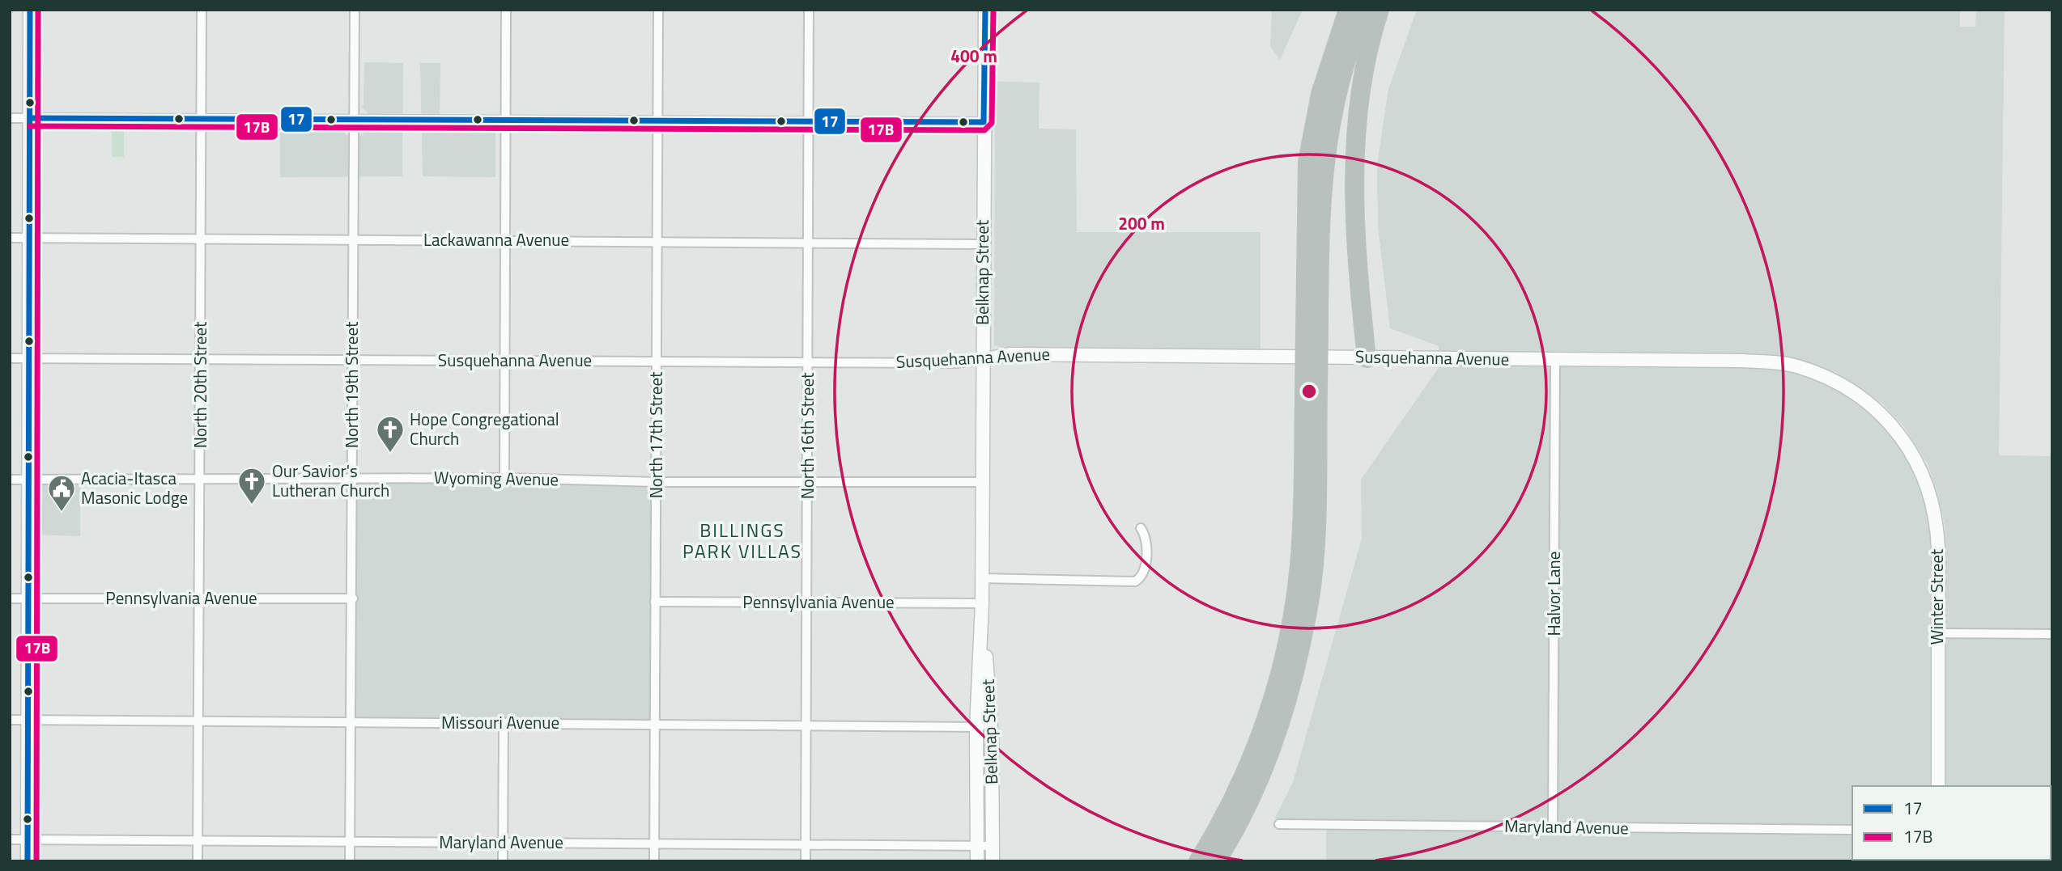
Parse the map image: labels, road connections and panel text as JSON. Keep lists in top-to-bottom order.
{
  "streets": {
    "street": [
      "Lackawanna Avenue",
      "Belknap Street",
      "Susquehanna Avenue",
      "North 20th Street",
      "North 19th Street",
      "North 17th Street",
      "North 16th Street",
      "Wyoming Avenue",
      "Halvor Lane",
      "Winter Street",
      "Pennsylvania Avenue",
      "Missouri Avenue",
      "Maryland Avenue"
    ]
  },
  "crossings": [
    ["Lackawanna Avenue", "Belknap Street"],
    ["Lackawanna Avenue", "North 20th Street"],
    ["Lackawanna Avenue", "North 19th Street"],
    ["Lackawanna Avenue", "North 17th Street"],
    ["Lackawanna Avenue", "North 16th Street"],
    ["Belknap Street", "Susquehanna Avenue"],
    ["Belknap Street", "Wyoming Avenue"],
    ["Belknap Street", "Pennsylvania Avenue"],
    ["Belknap Street", "Missouri Avenue"],
    ["Belknap Street", "Maryland Avenue"],
    ["Susquehanna Avenue", "North 20th Street"],
    ["Susquehanna Avenue", "North 19th Street"],
    ["Susquehanna Avenue", "North 17th Street"],
    ["Susquehanna Avenue", "North 16th Street"],
    ["Susquehanna Avenue", "Halvor Lane"],
    ["Susquehanna Avenue", "Winter Street"],
    ["North 20th Street", "Wyoming Avenue"],
    ["North 20th Street", "Pennsylvania Avenue"],
    ["North 20th Street", "Missouri Avenue"],
    ["North 20th Street", "Maryland Avenue"],
    ["North 19th Street", "Wyoming Avenue"],
    ["North 19th Street", "Pennsylvania Avenue"],
    ["North 19th Street", "Missouri Avenue"],
    ["North 19th Street", "Maryland Avenue"],
    ["North 17th Street", "Wyoming Avenue"],
    ["North 17th Street", "Pennsylvania Avenue"],
    ["North 17th Street", "Missouri Avenue"],
    ["North 17th Street", "Maryland Avenue"],
    ["North 16th Street", "Wyoming Avenue"],
    ["North 16th Street", "Pennsylvania Avenue"],
    ["North 16th Street", "Missouri Avenue"],
    ["North 16th Street", "Maryland Avenue"],
    ["Halvor Lane", "Maryland Avenue"]
  ],
  "districts": ["BILLINGS PARK VILLAS"],
  "places": {
    "church": ["Hope Congregational Church", "Our Savior's Lutheran Church"],
    "public building": ["Acacia-Itasca Masonic Lodge"]
  },
  "lines": ["transit line 17", "transit line 17B"],
  "legend": ["17", "17B"],
  "rings": ["400 m", "200 m"]
}
